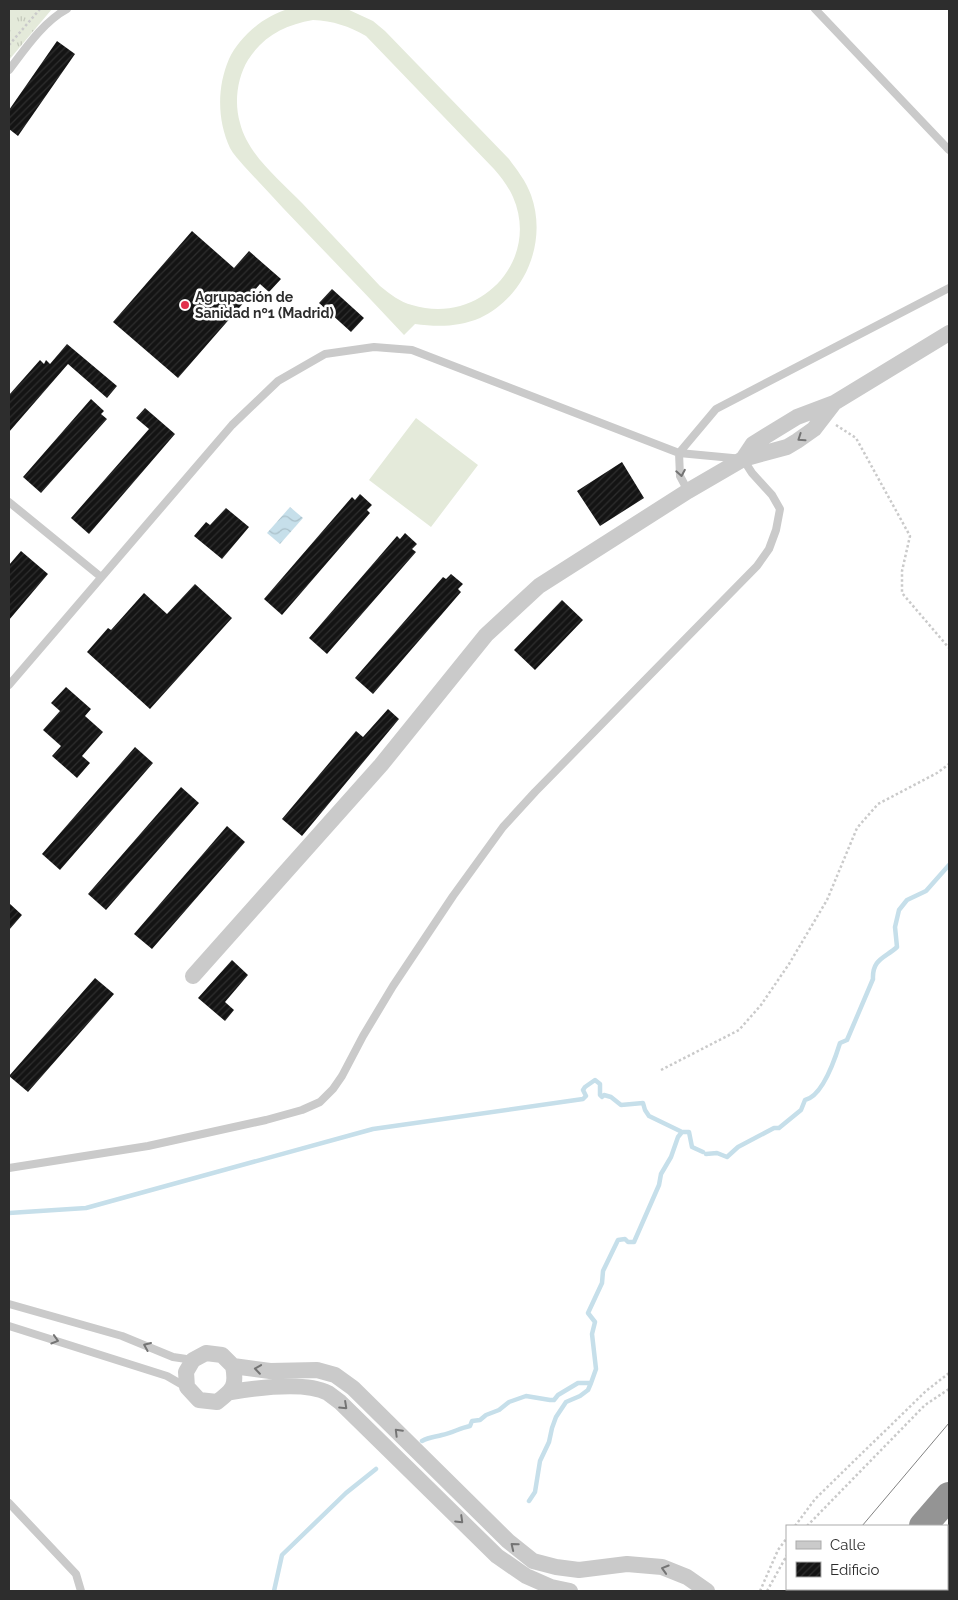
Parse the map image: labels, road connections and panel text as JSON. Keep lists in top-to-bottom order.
{
  "places": ["Agrupación de Sanidad nº1 (Madrid)"],
  "legend": ["Calle", "Edificio"]
}
